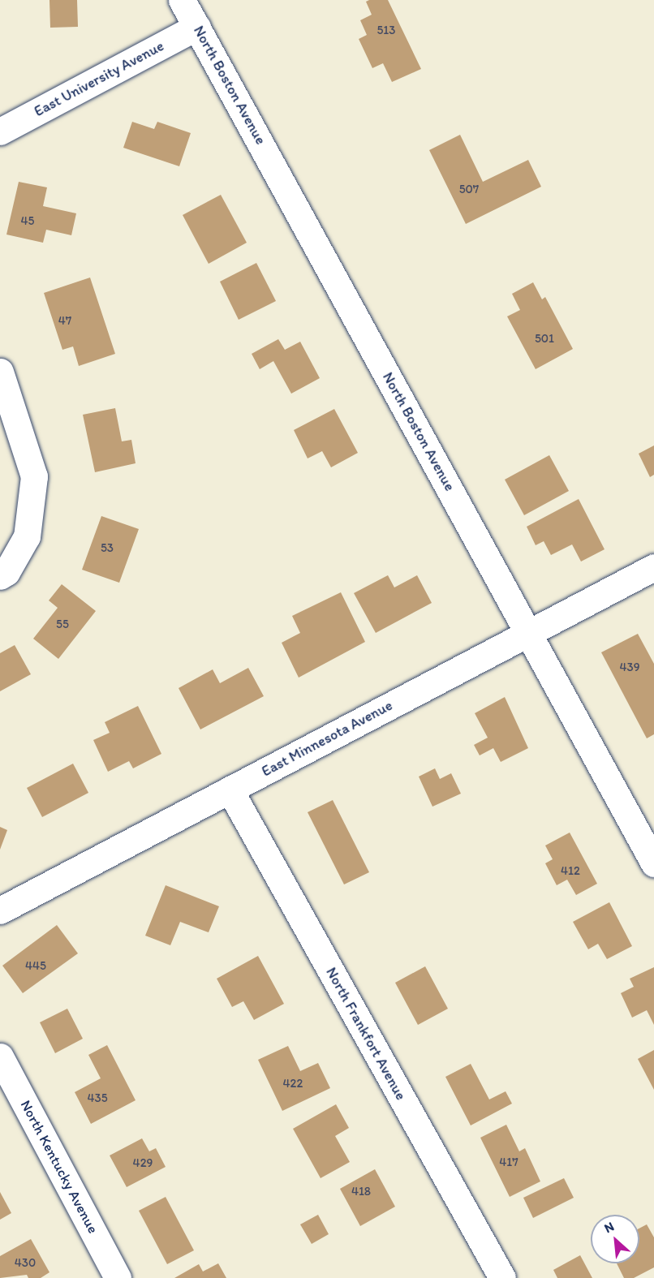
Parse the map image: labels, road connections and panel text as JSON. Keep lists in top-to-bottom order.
{
  "streets": {
    "street": [
      "East University Avenue",
      "North Boston Avenue",
      "East Minnesota Avenue",
      "North Frankfort Avenue",
      "North Kentucky Avenue"
    ]
  },
  "crossings": [
    ["East University Avenue", "North Boston Avenue"],
    ["North Boston Avenue", "East Minnesota Avenue"],
    ["East Minnesota Avenue", "North Frankfort Avenue"]
  ],
  "house_numbers": [
    "513",
    "507",
    "45",
    "47",
    "501",
    "53",
    "55",
    "439",
    "412",
    "445",
    "422",
    "435",
    "417",
    "429",
    "418",
    "430"
  ],
  "north": "top left"
}
